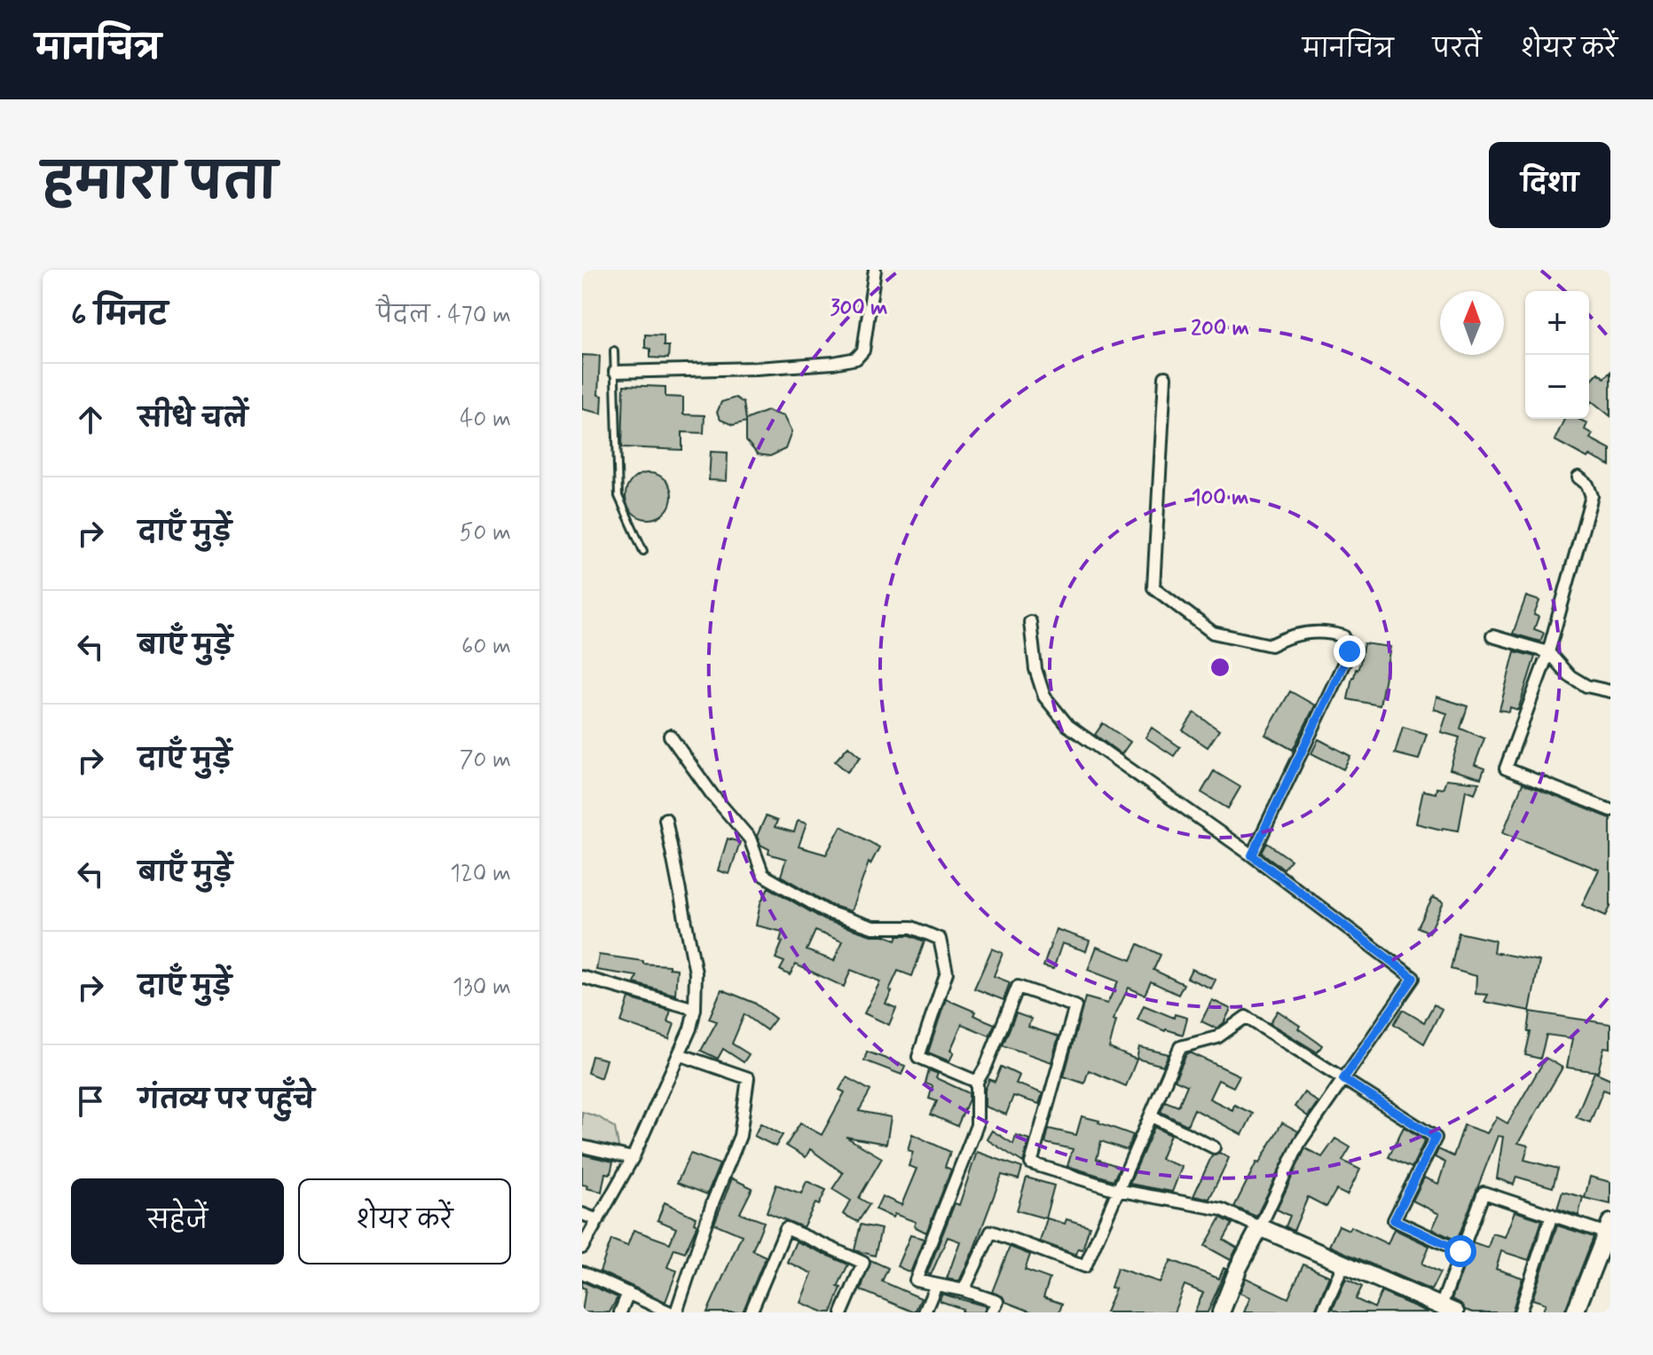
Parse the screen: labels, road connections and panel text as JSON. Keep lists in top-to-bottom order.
{
  "north": "top",
  "page": {
    "header": "मानचित्र",
    "nav": ["मानचित्र", "परतें", "शेयर करें"],
    "title": "हमारा पता",
    "buttons": [
      "दिशा",
      ["सहेजें", "शेयर करें"]
    ],
    "heading": ["6 मिनट", "पैदल · 470 m"],
    "map_buttons": ["+", "−"],
    "list": [
      ["सीधे चलें", "40 m"],
      ["दाएँ मुड़ें", "50 m"],
      ["बाएँ मुड़ें", "60 m"],
      ["दाएँ मुड़ें", "70 m"],
      ["बाएँ मुड़ें", "120 m"],
      ["दाएँ मुड़ें", "130 m"],
      "गंतव्य पर पहुँचे"
    ]
  },
  "rings": ["300 m", "200 m", "100 m"]
}
